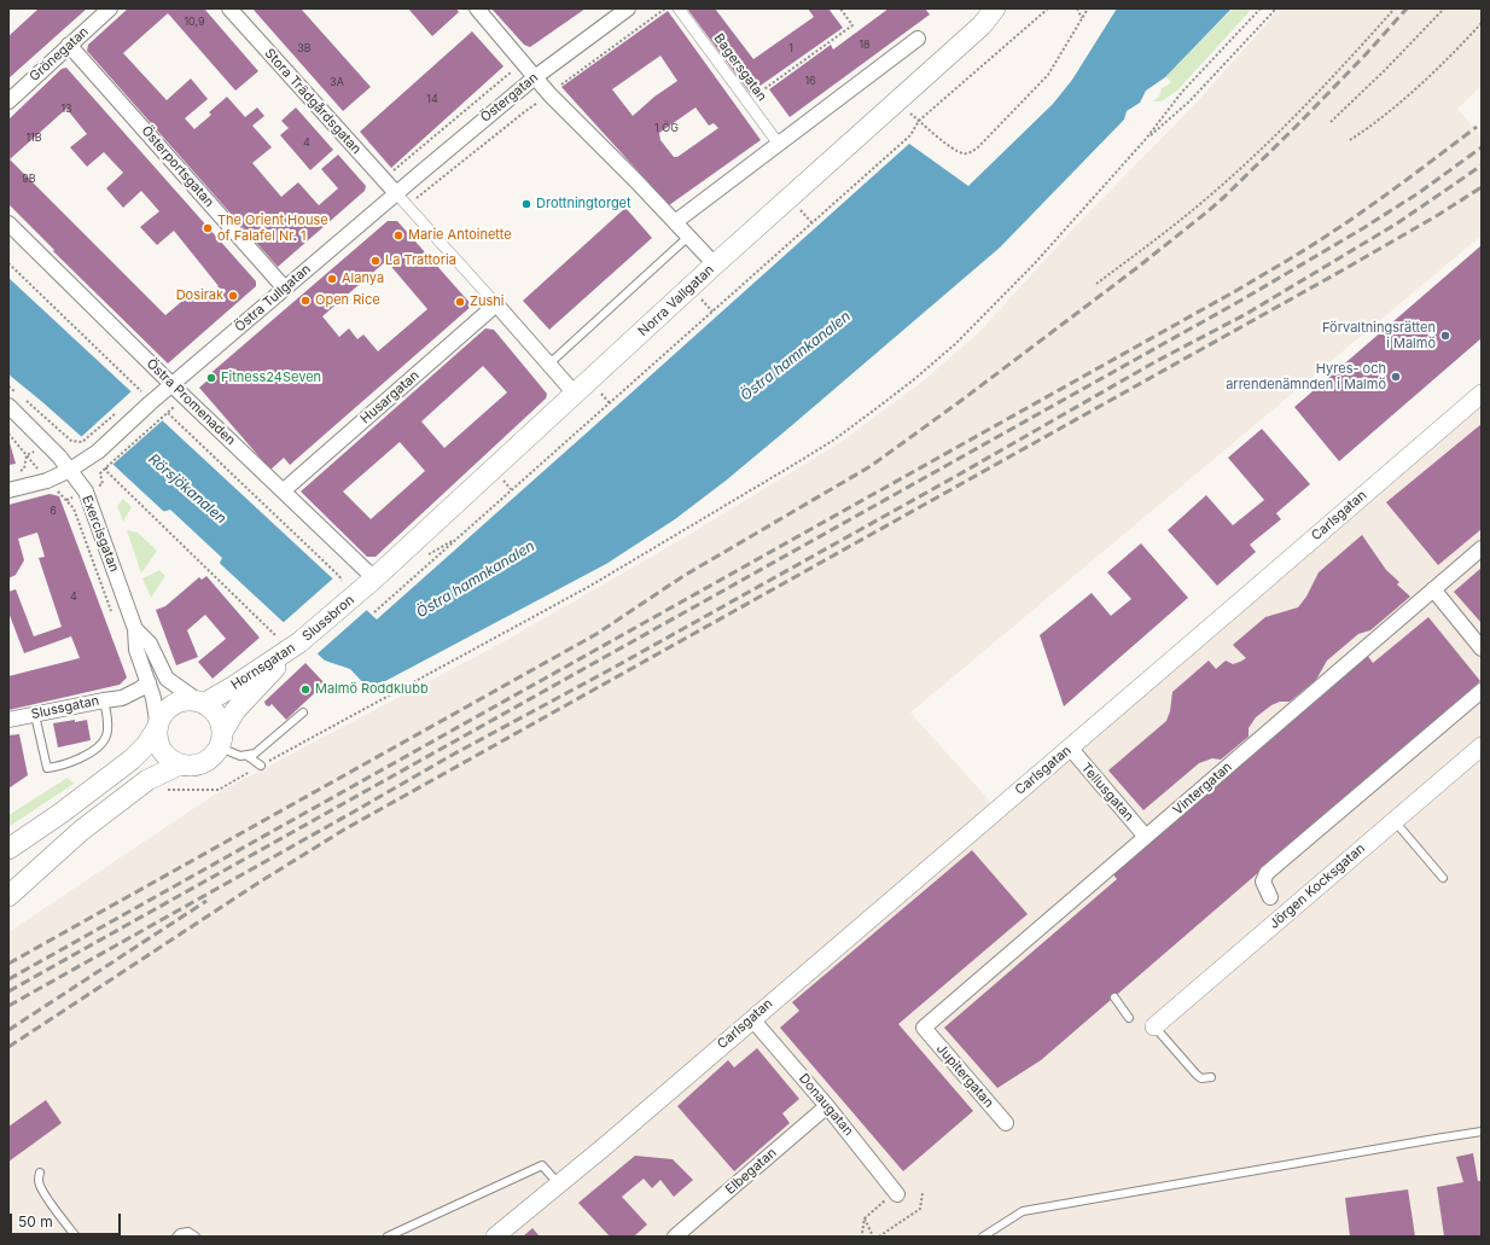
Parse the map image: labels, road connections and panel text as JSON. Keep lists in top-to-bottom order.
{
  "streets": {
    "main road": ["Norra Vallgatan", "Slussbron", "Hornsgatan"],
    "street": [
      "Grönegatan",
      "Bagersgatan",
      "Östergatan",
      "Stora Trädgårdsgatan",
      "Österportsgatan",
      "Östra Tullgatan",
      "Husargatan",
      "Östra Promenaden",
      "Carlsgatan",
      "Exercisgatan",
      "Slussgatan",
      "Vintergatan",
      "Tellusgatan",
      "Jörgen Kocksgatan",
      "Jupitergatan",
      "Donaugatan",
      "Elbegatan"
    ]
  },
  "crossings": [
    ["Grönegatan", "Österportsgatan"],
    ["Östergatan", "Stora Trädgårdsgatan"],
    ["Östergatan", "Östra Tullgatan"],
    ["Stora Trädgårdsgatan", "Östra Tullgatan"],
    ["Österportsgatan", "Östra Tullgatan"],
    ["Östra Tullgatan", "Östra Promenaden"],
    ["Östra Tullgatan", "Exercisgatan"],
    ["Norra Vallgatan", "Östra Promenaden"],
    ["Norra Vallgatan", "Slussbron"],
    ["Husargatan", "Östra Promenaden"],
    ["Carlsgatan", "Tellusgatan"],
    ["Carlsgatan", "Donaugatan"],
    ["Exercisgatan", "Hornsgatan"],
    ["Exercisgatan", "Slussgatan"],
    ["Slussbron", "Hornsgatan"],
    ["Vintergatan", "Tellusgatan"],
    ["Vintergatan", "Jupitergatan"],
    ["Donaugatan", "Elbegatan"]
  ],
  "water": ["Östra hamnkanalen", "Rörsjökanalen"],
  "places": [
    "Drottningtorget",
    "The Orient House of Falafel Nr. 1",
    "Marie Antoinette",
    "La Trattoria",
    "Alanya",
    "Dosirak",
    "Open Rice",
    "Zushi",
    "Förvaltningsrätten i Malmö",
    "Hyres- och arrendenämnden i Malmö",
    "Fitness24Seven",
    "Malmö Roddklubb"
  ],
  "house_numbers": [
    "10,9",
    "18",
    "3B",
    "1",
    "16",
    "3A",
    "14",
    "13",
    "1 ÖG",
    "11B",
    "4",
    "9B",
    "6",
    "4"
  ],
  "scale_bar": "50 m"
}
